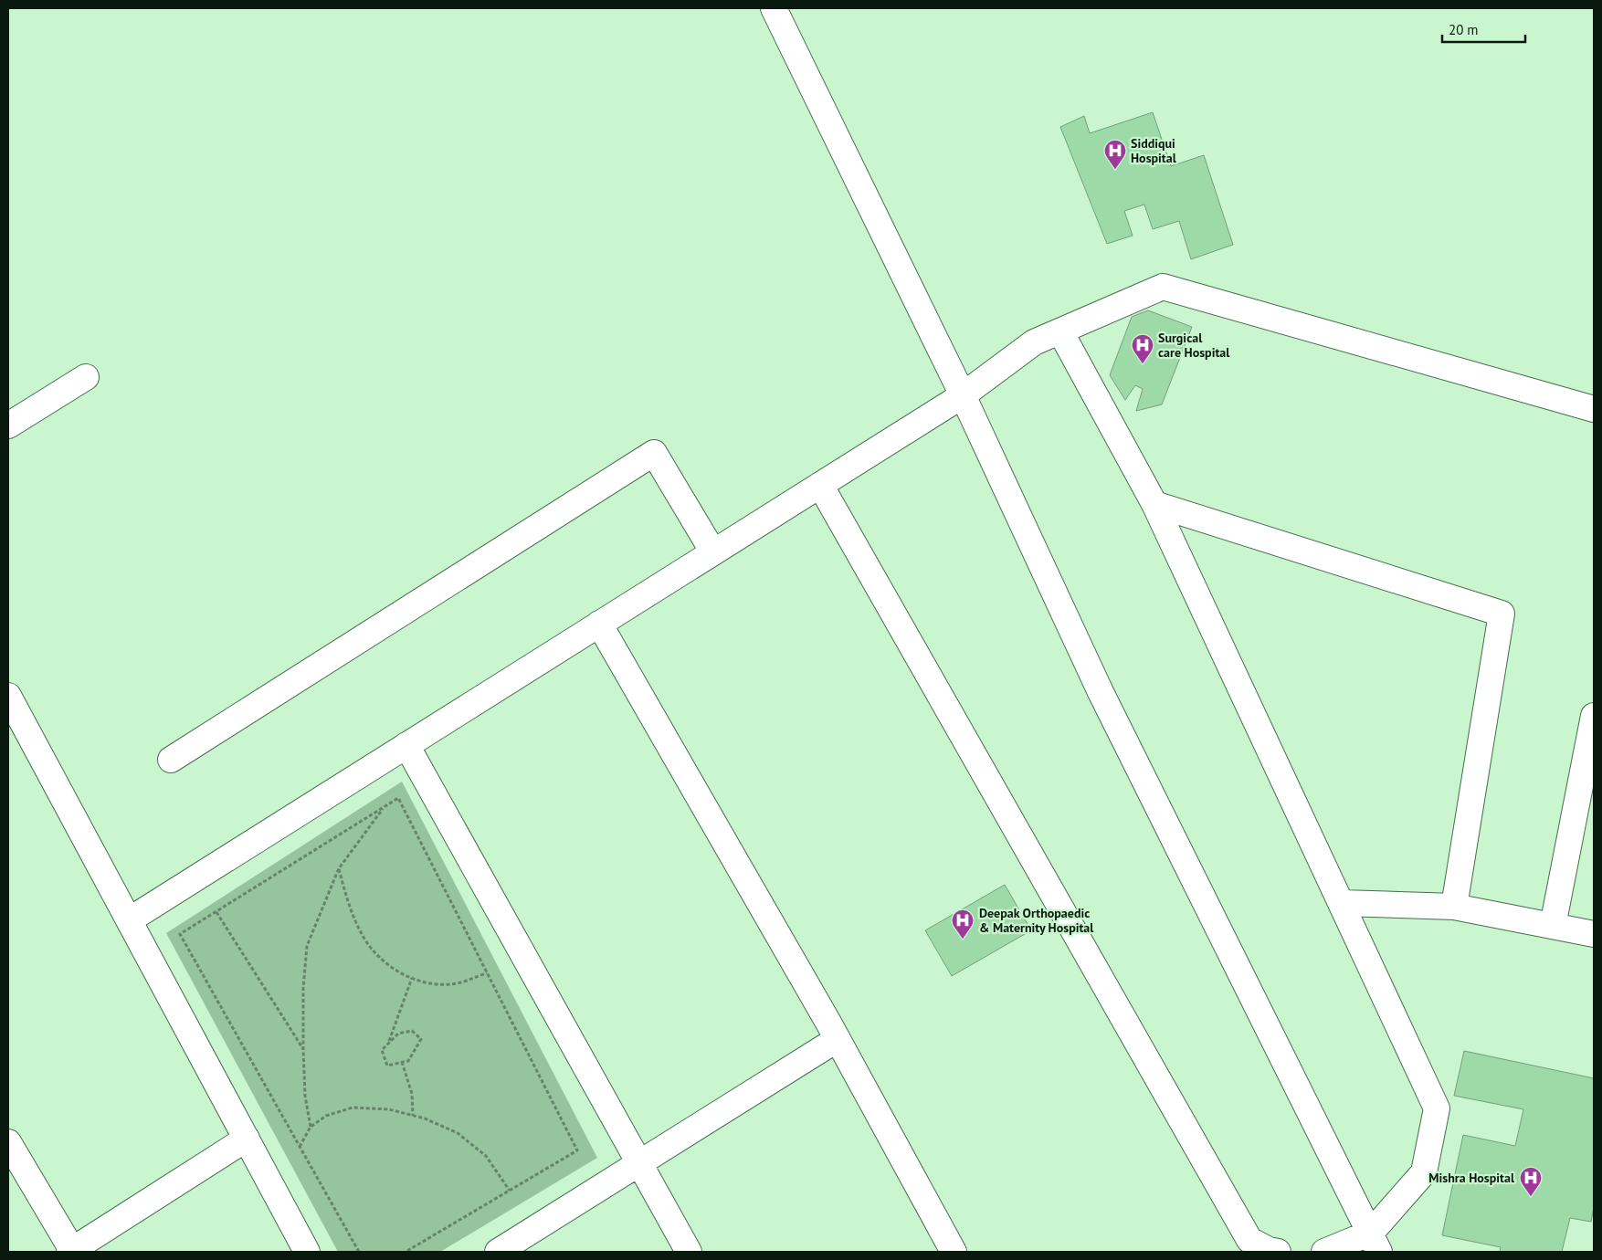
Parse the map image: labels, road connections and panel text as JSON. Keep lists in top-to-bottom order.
{
  "places": {
    "hospital": [
      "Siddiqui Hospital",
      "Surgical care Hospital",
      "Deepak Orthopaedic & Maternity Hospital",
      "Mishra Hospital"
    ]
  },
  "scale_bar": "20 m"
}
